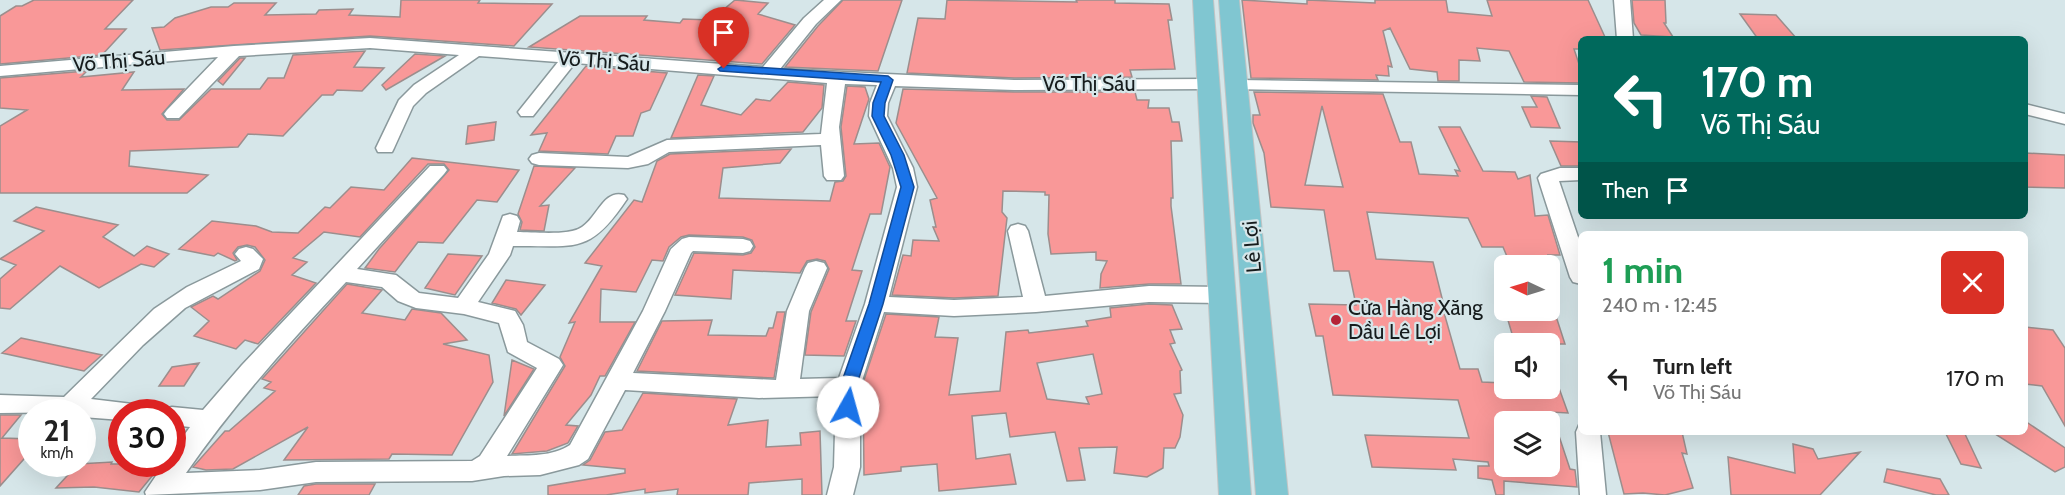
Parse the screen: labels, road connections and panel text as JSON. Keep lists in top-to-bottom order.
{
  "streets": {
    "main road": ["Lê Lợi"],
    "street": ["Võ Thị Sáu"]
  },
  "crossings": [
    ["Võ Thị Sáu", "Lê Lợi"]
  ],
  "places": ["Cửa Hàng Xăng Dầu Lê Lợi"],
  "north": "left",
  "page": {
    "turn": ["170 m", "Võ Thị Sáu"],
    "then": "Then",
    "heading": ["1 min", "240 m · 12:45"],
    "list": [
      {
        "name": "Turn left",
        "note": "Võ Thị Sáu",
        "value": "170 m"
      }
    ],
    "speed": "21 km/h",
    "limit": "30"
  }
}
